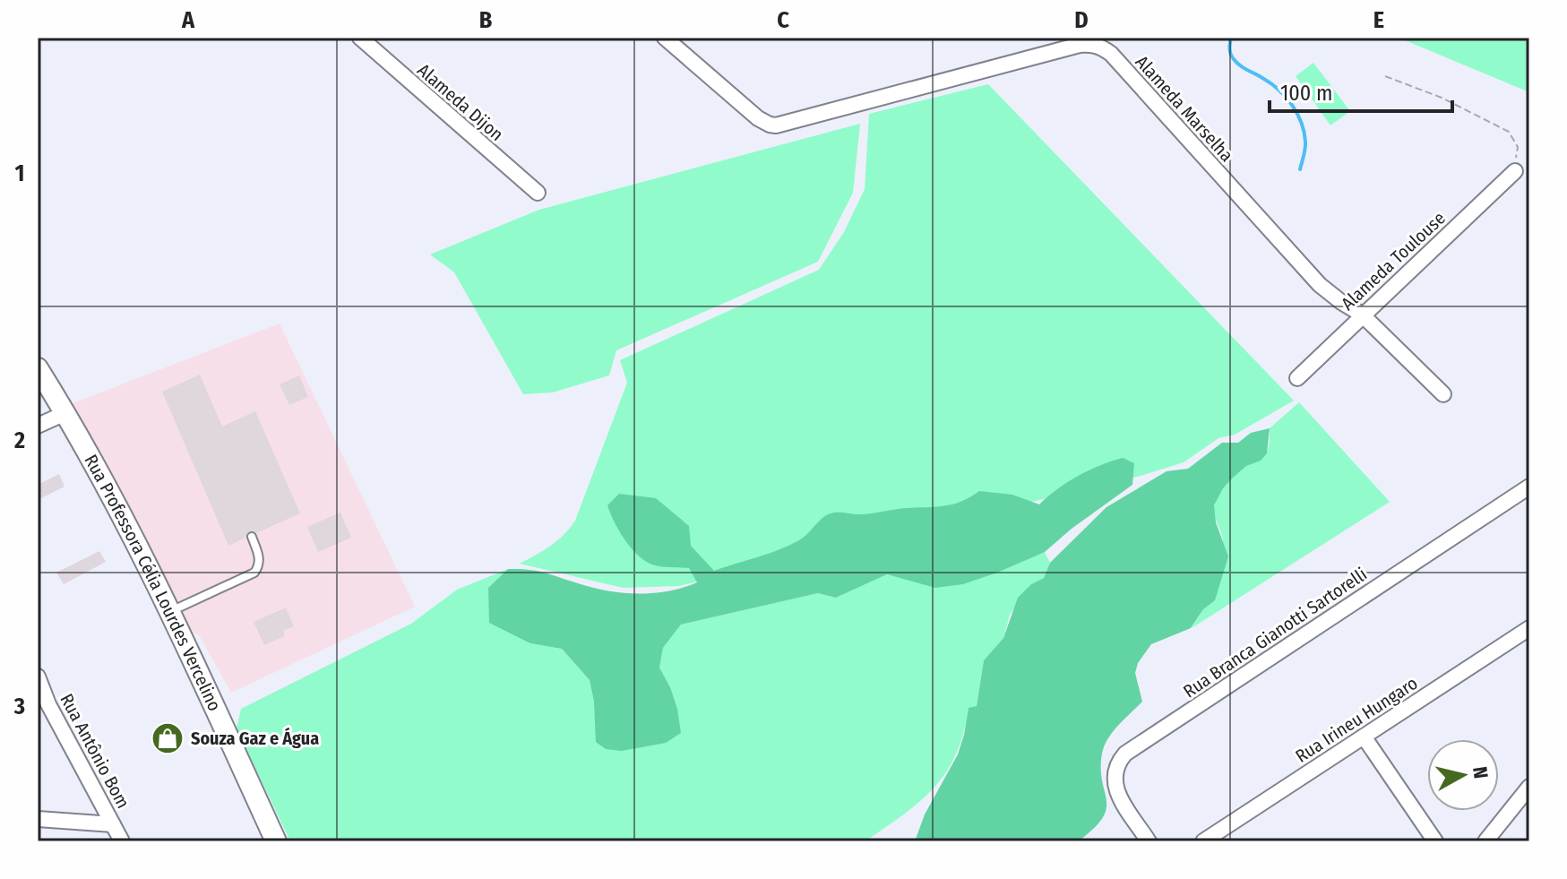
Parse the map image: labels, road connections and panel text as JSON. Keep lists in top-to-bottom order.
{
  "streets": {
    "main road": ["Rua Professora Célia Lourdes Vercelino"],
    "street": [
      "Alameda Dijon",
      "Alameda Marselha",
      "Alameda Toulouse",
      "Rua Branca Gianotti Sartorelli",
      "Rua Irineu Hungaro",
      "Rua Antônio Bom"
    ]
  },
  "crossings": [
    ["Alameda Marselha", "Alameda Toulouse"]
  ],
  "places": {
    "shop": ["Souza Gaz e Água"]
  },
  "scale_bar": "100 m",
  "north": "right",
  "grid": {
    "columns": [
      "A",
      "B",
      "C",
      "D",
      "E"
    ],
    "rows": ["1", "2", "3"]
  }
}
